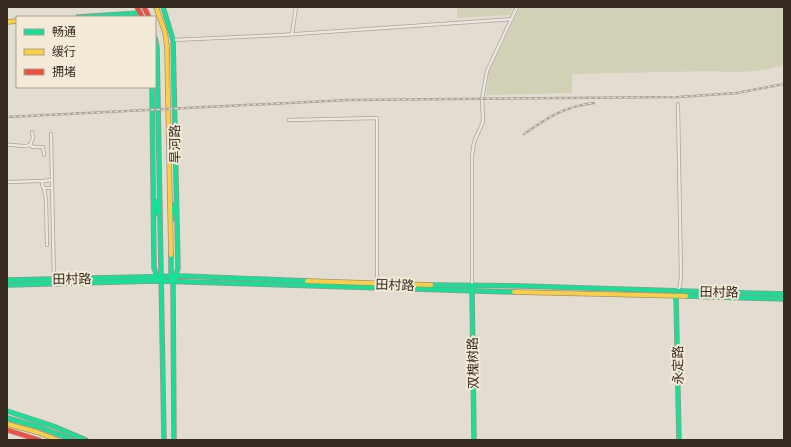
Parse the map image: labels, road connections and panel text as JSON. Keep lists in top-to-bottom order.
{
  "streets": {
    "main road": [
      "旱河路",
      "田村路",
      "双槐树路",
      "永定路"
    ]
  },
  "crossings": [
    ["旱河路", "田村路"],
    ["田村路", "双槐树路"],
    ["田村路", "永定路"]
  ],
  "legend": ["畅通", "缓行", "拥堵"]
}
